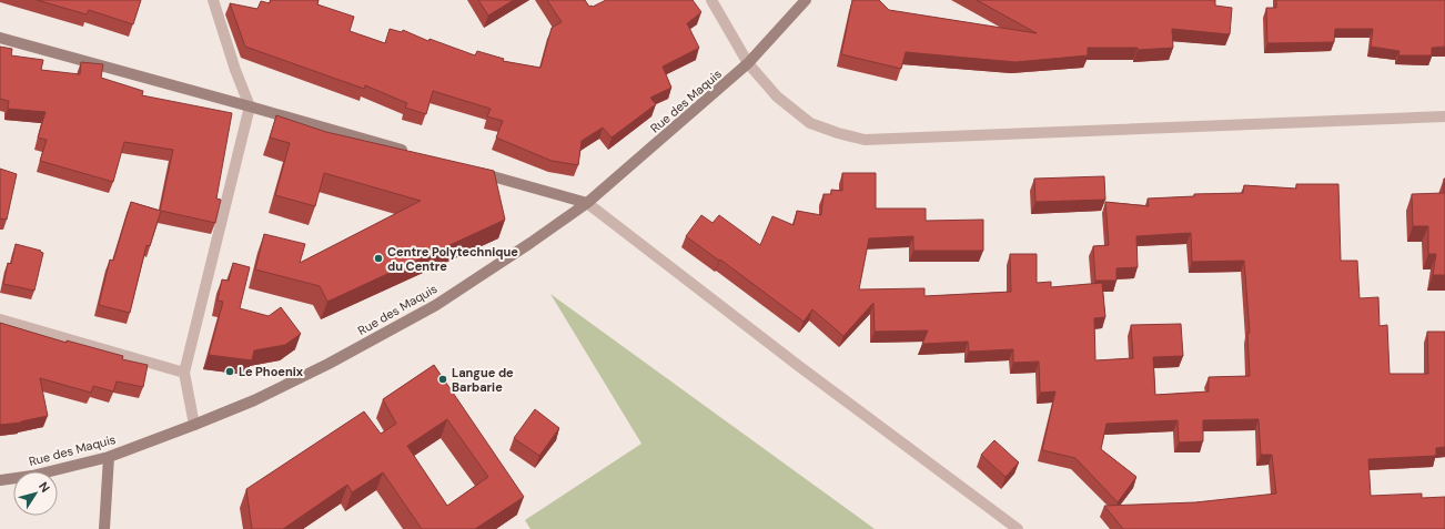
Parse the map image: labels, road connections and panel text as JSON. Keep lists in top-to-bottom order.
{
  "streets": {
    "street": ["Rue des Maquis"]
  },
  "places": ["Centre Polytechnique du Centre", "Le Phoenix", "Langue de Barbarie"],
  "north": "top right"
}
